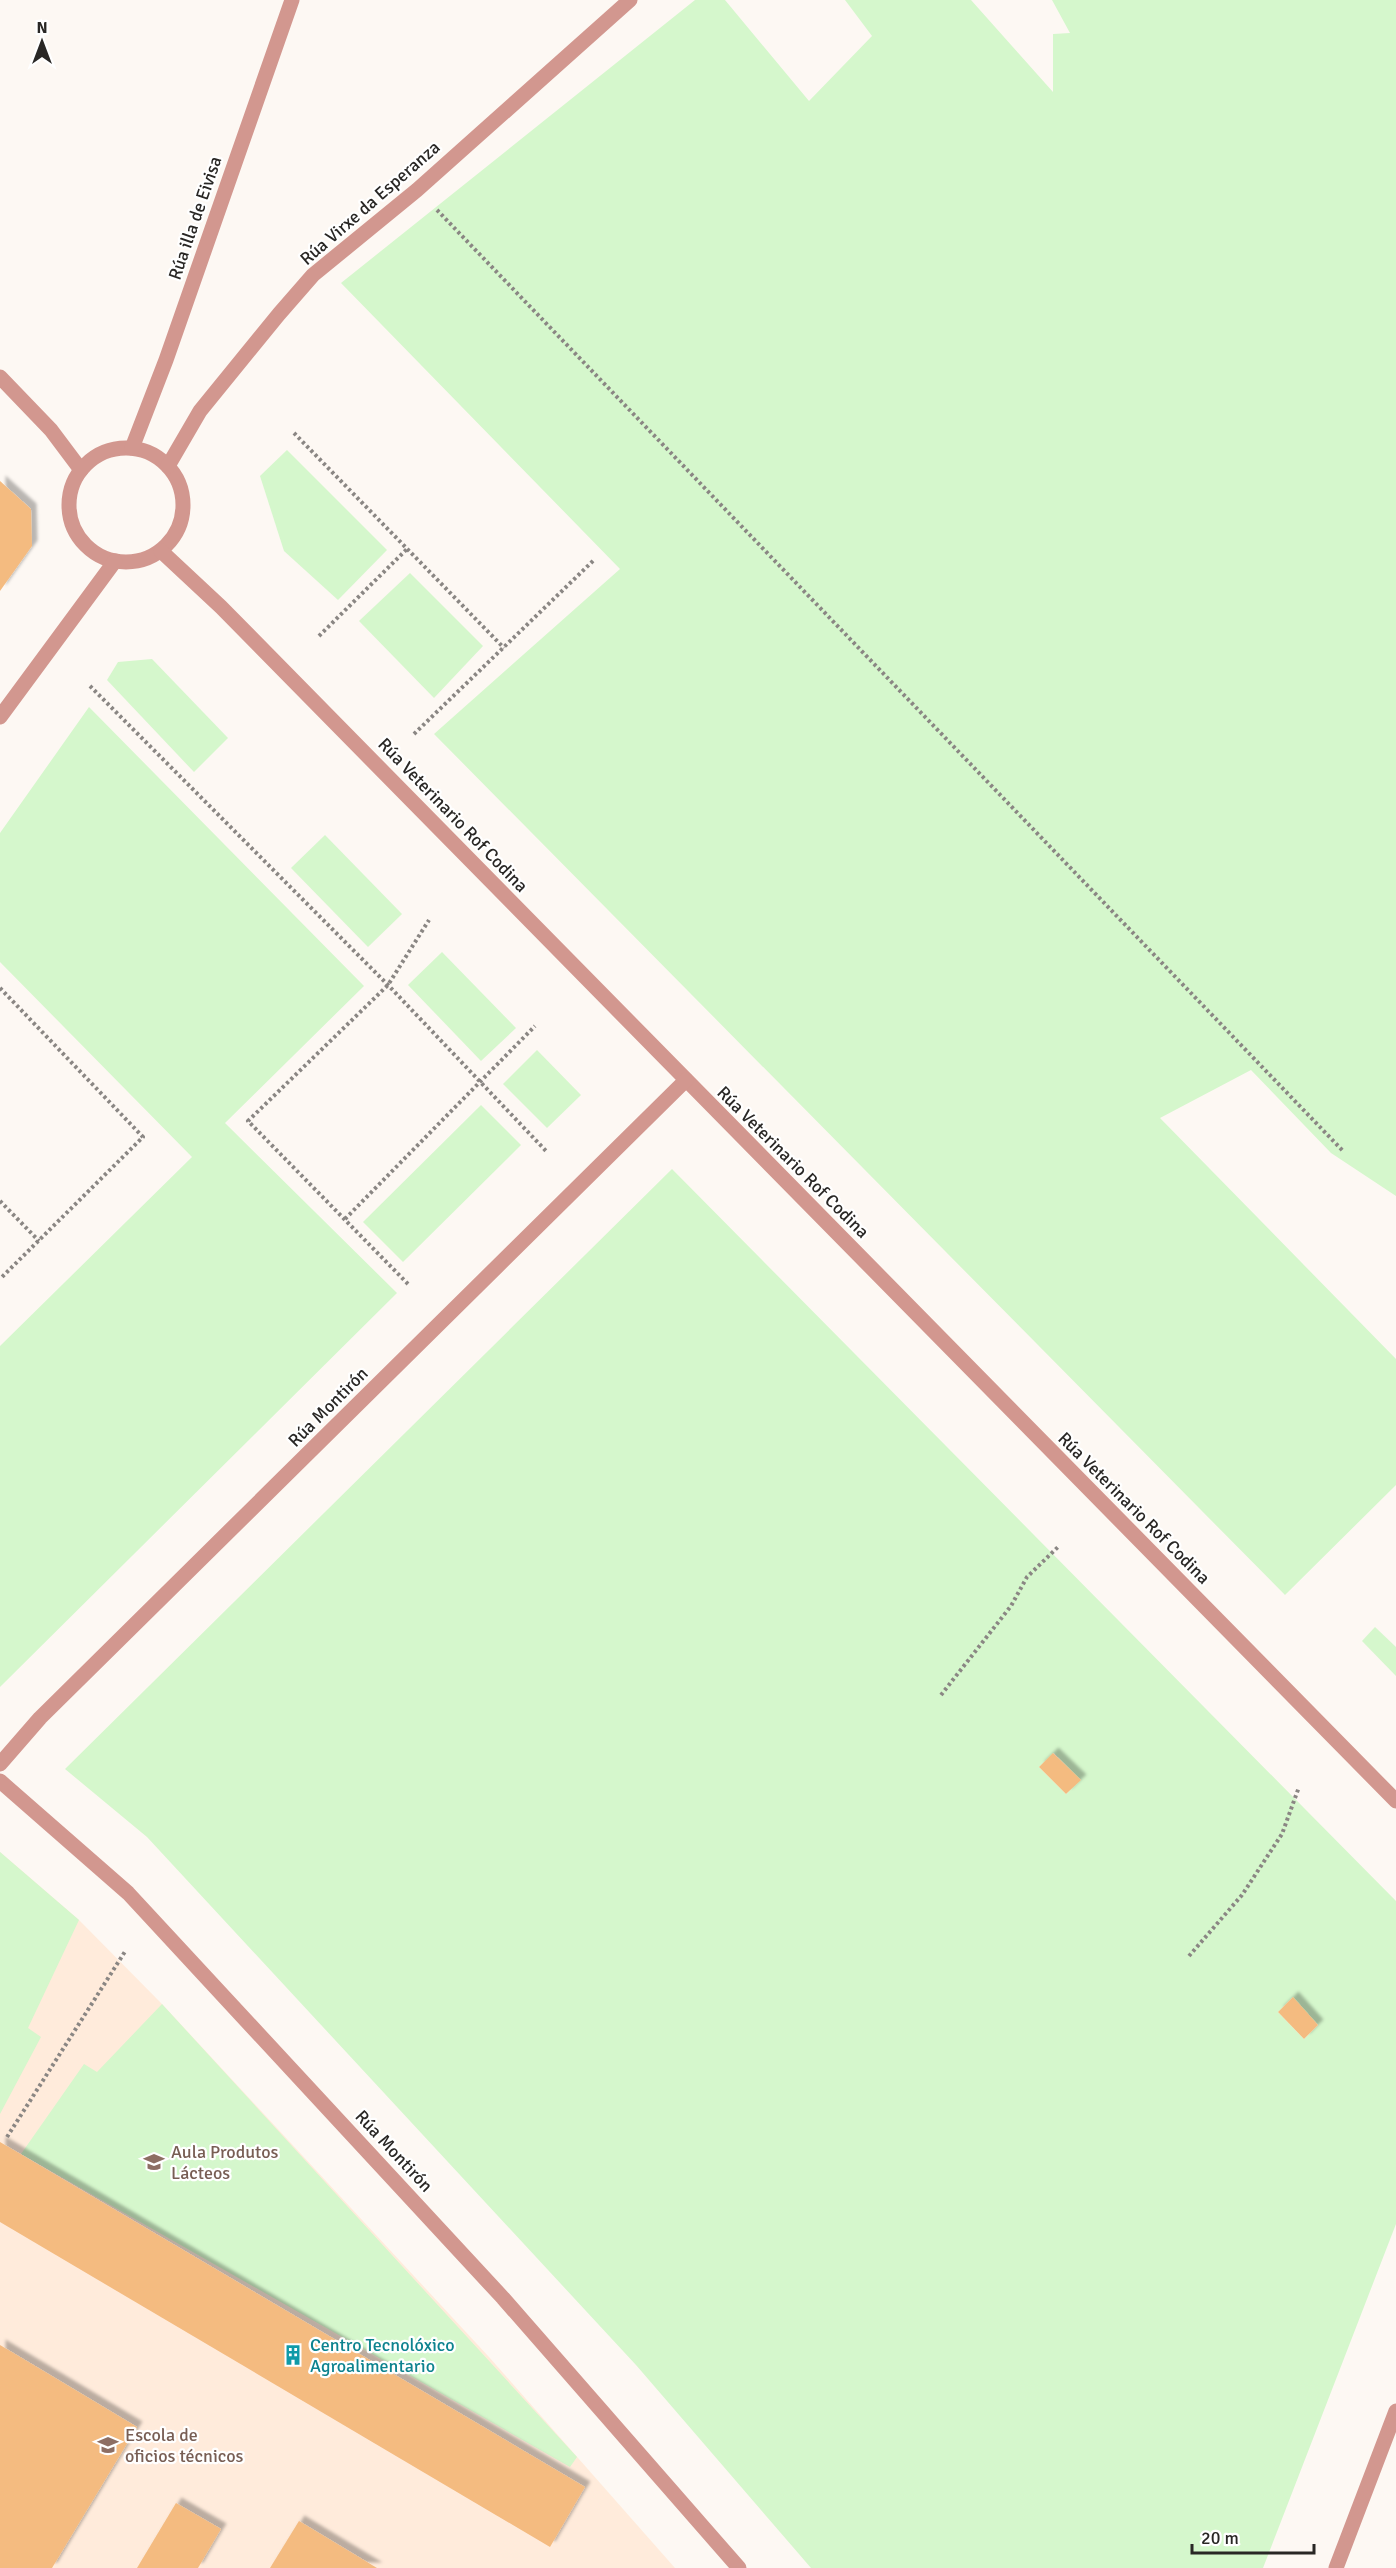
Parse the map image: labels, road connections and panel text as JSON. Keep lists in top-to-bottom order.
{
  "streets": {
    "street": [
      "Rúa Virxe da Esperanza",
      "Rúa illa de Eivisa",
      "Rúa Veterinario Rof Codina",
      "Rúa Montirón"
    ]
  },
  "crossings": [
    ["Rúa Virxe da Esperanza", "Rúa illa de Eivisa"],
    ["Rúa Virxe da Esperanza", "Rúa Veterinario Rof Codina"],
    ["Rúa illa de Eivisa", "Rúa Veterinario Rof Codina"],
    ["Rúa Veterinario Rof Codina", "Rúa Montirón"]
  ],
  "places": {
    "school or university": ["Aula Produtos Lácteos", "Escola de oficios técnicos"],
    "building": ["Centro Tecnolóxico Agroalimentario"]
  },
  "scale_bar": "20 m",
  "north": "top"
}
